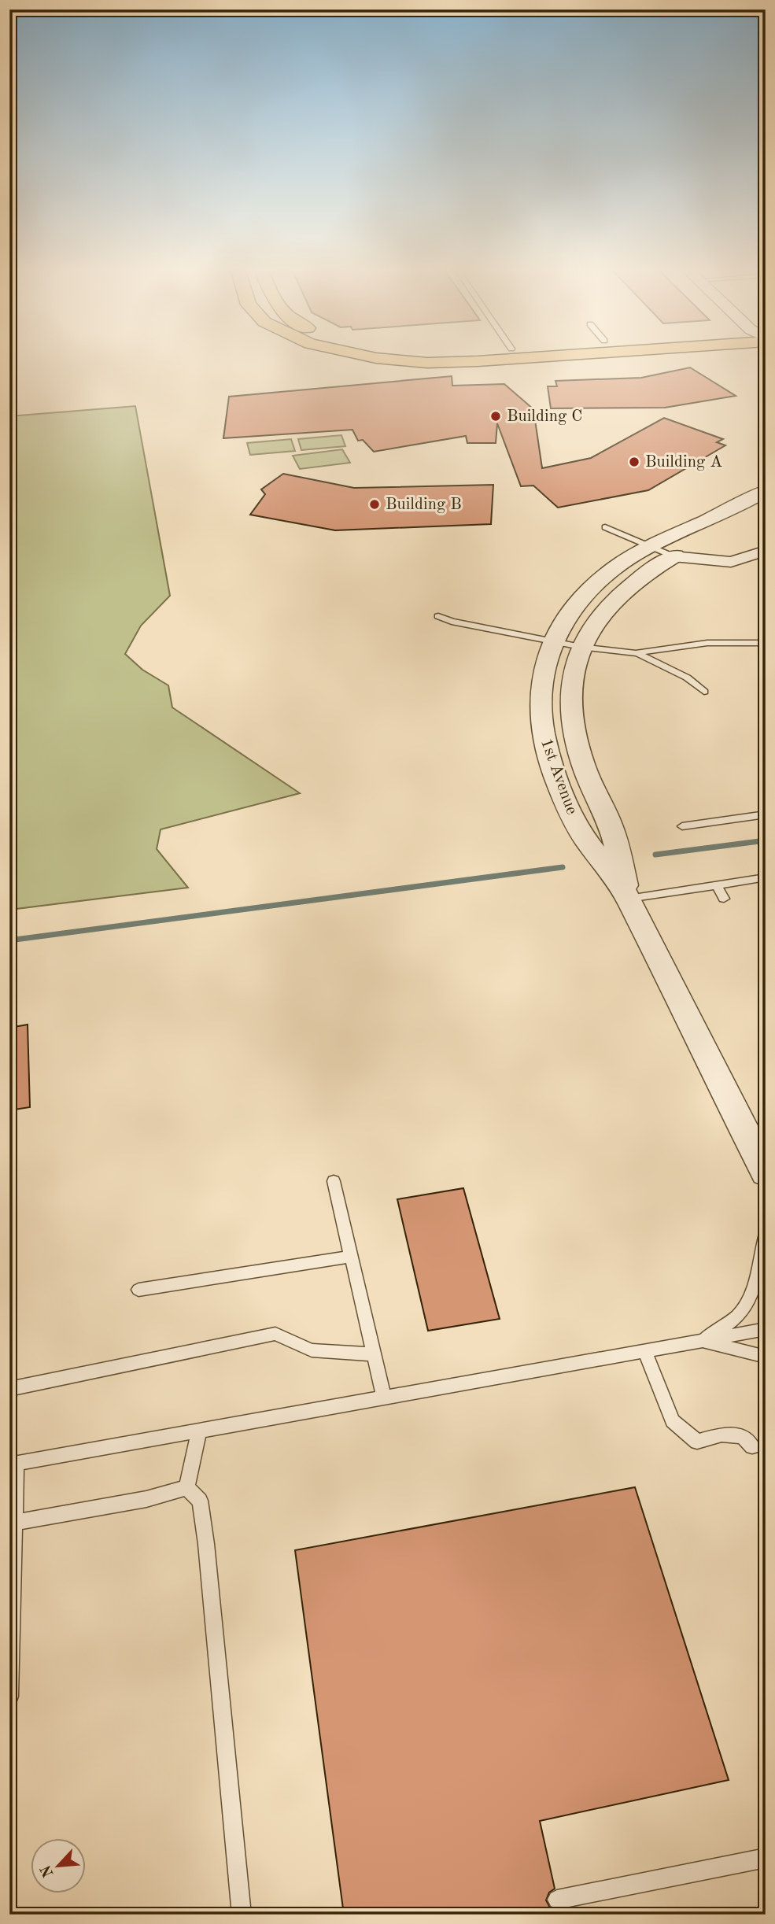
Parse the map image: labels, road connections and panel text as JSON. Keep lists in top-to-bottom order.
{
  "streets": {
    "street": ["1st Avenue"]
  },
  "places": ["Building C", "Building A", "Building B"],
  "north": "bottom left"
}
